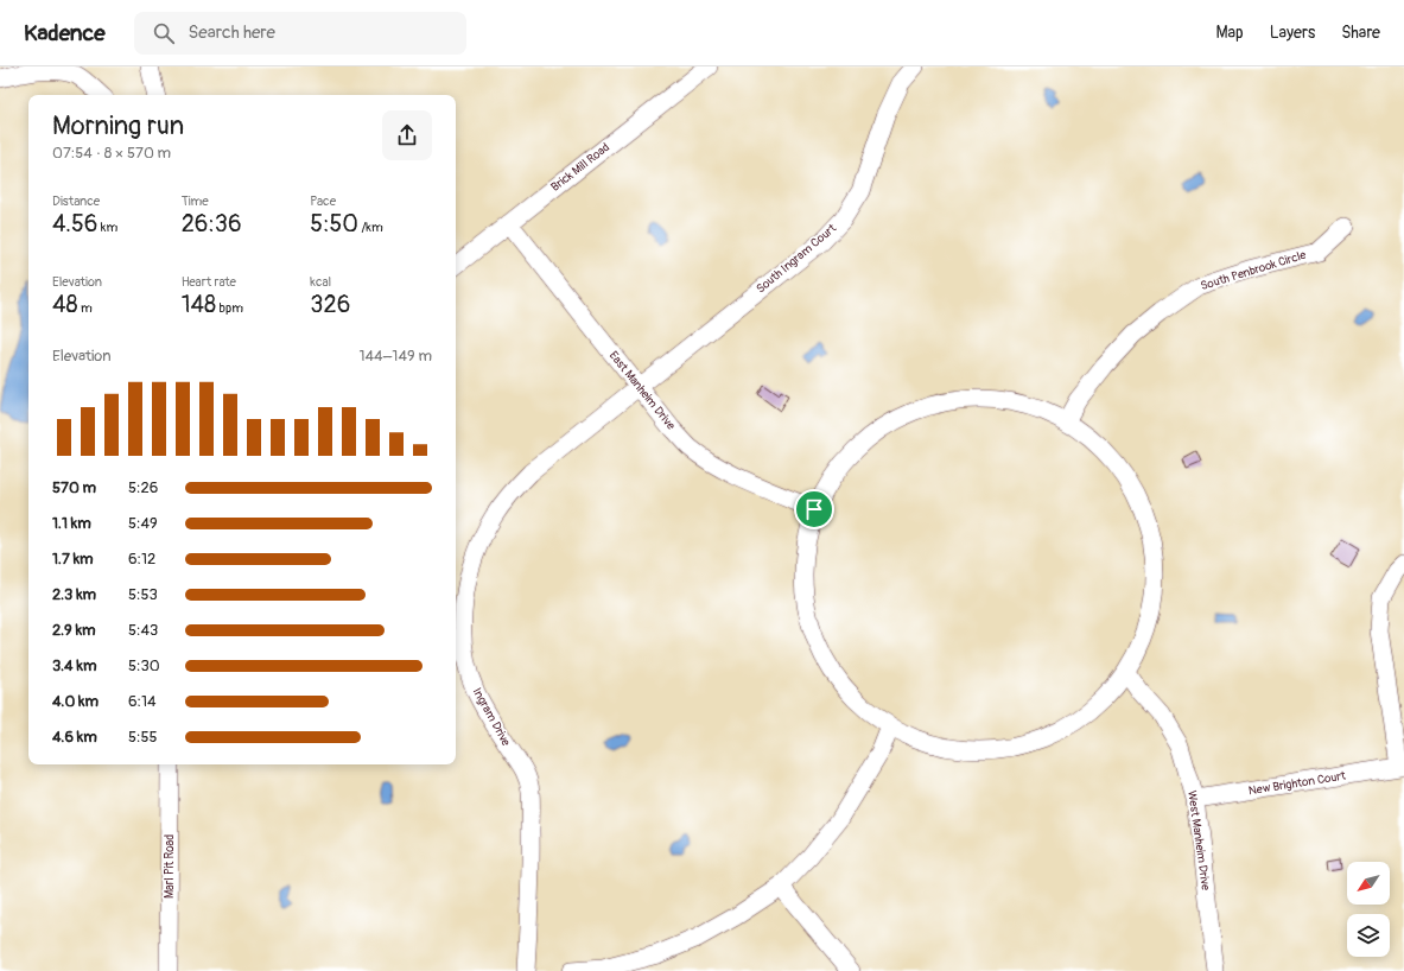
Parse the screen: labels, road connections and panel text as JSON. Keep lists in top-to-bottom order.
{
  "streets": {
    "street": [
      "Brick Mill Road",
      "South Ingram Court",
      "South Penbrook Circle",
      "East Manheim Drive",
      "Ingram Drive",
      "New Brighton Court",
      "West Manheim Drive",
      "Marl Pit Road"
    ]
  },
  "crossings": [
    ["Brick Mill Road", "East Manheim Drive"],
    ["South Ingram Court", "East Manheim Drive"],
    ["South Ingram Court", "Ingram Drive"],
    ["East Manheim Drive", "Ingram Drive"],
    ["New Brighton Court", "West Manheim Drive"]
  ],
  "north": "bottom left",
  "page": {
    "header": "Kadence",
    "search": "Search here",
    "nav": ["Map", "Layers", "Share"],
    "heading": ["Morning run", "07:54 · 8 × 570 m"],
    "stats": [
      ["Distance", "4.56 km"],
      ["Time", "26:36"],
      ["Pace", "5:50 /km"],
      ["Elevation", "48 m"],
      ["Heart rate", "148 bpm"],
      ["kcal", "326"]
    ],
    "chart": ["Elevation", "144–149 m"],
    "list": [
      {
        "name": "570 m",
        "note": "5:26"
      },
      {
        "name": "1.1 km",
        "note": "5:49"
      },
      {
        "name": "1.7 km",
        "note": "6:12"
      },
      {
        "name": "2.3 km",
        "note": "5:53"
      },
      {
        "name": "2.9 km",
        "note": "5:43"
      },
      {
        "name": "3.4 km",
        "note": "5:30"
      },
      {
        "name": "4.0 km",
        "note": "6:14"
      },
      {
        "name": "4.6 km",
        "note": "5:55"
      }
    ]
  }
}
